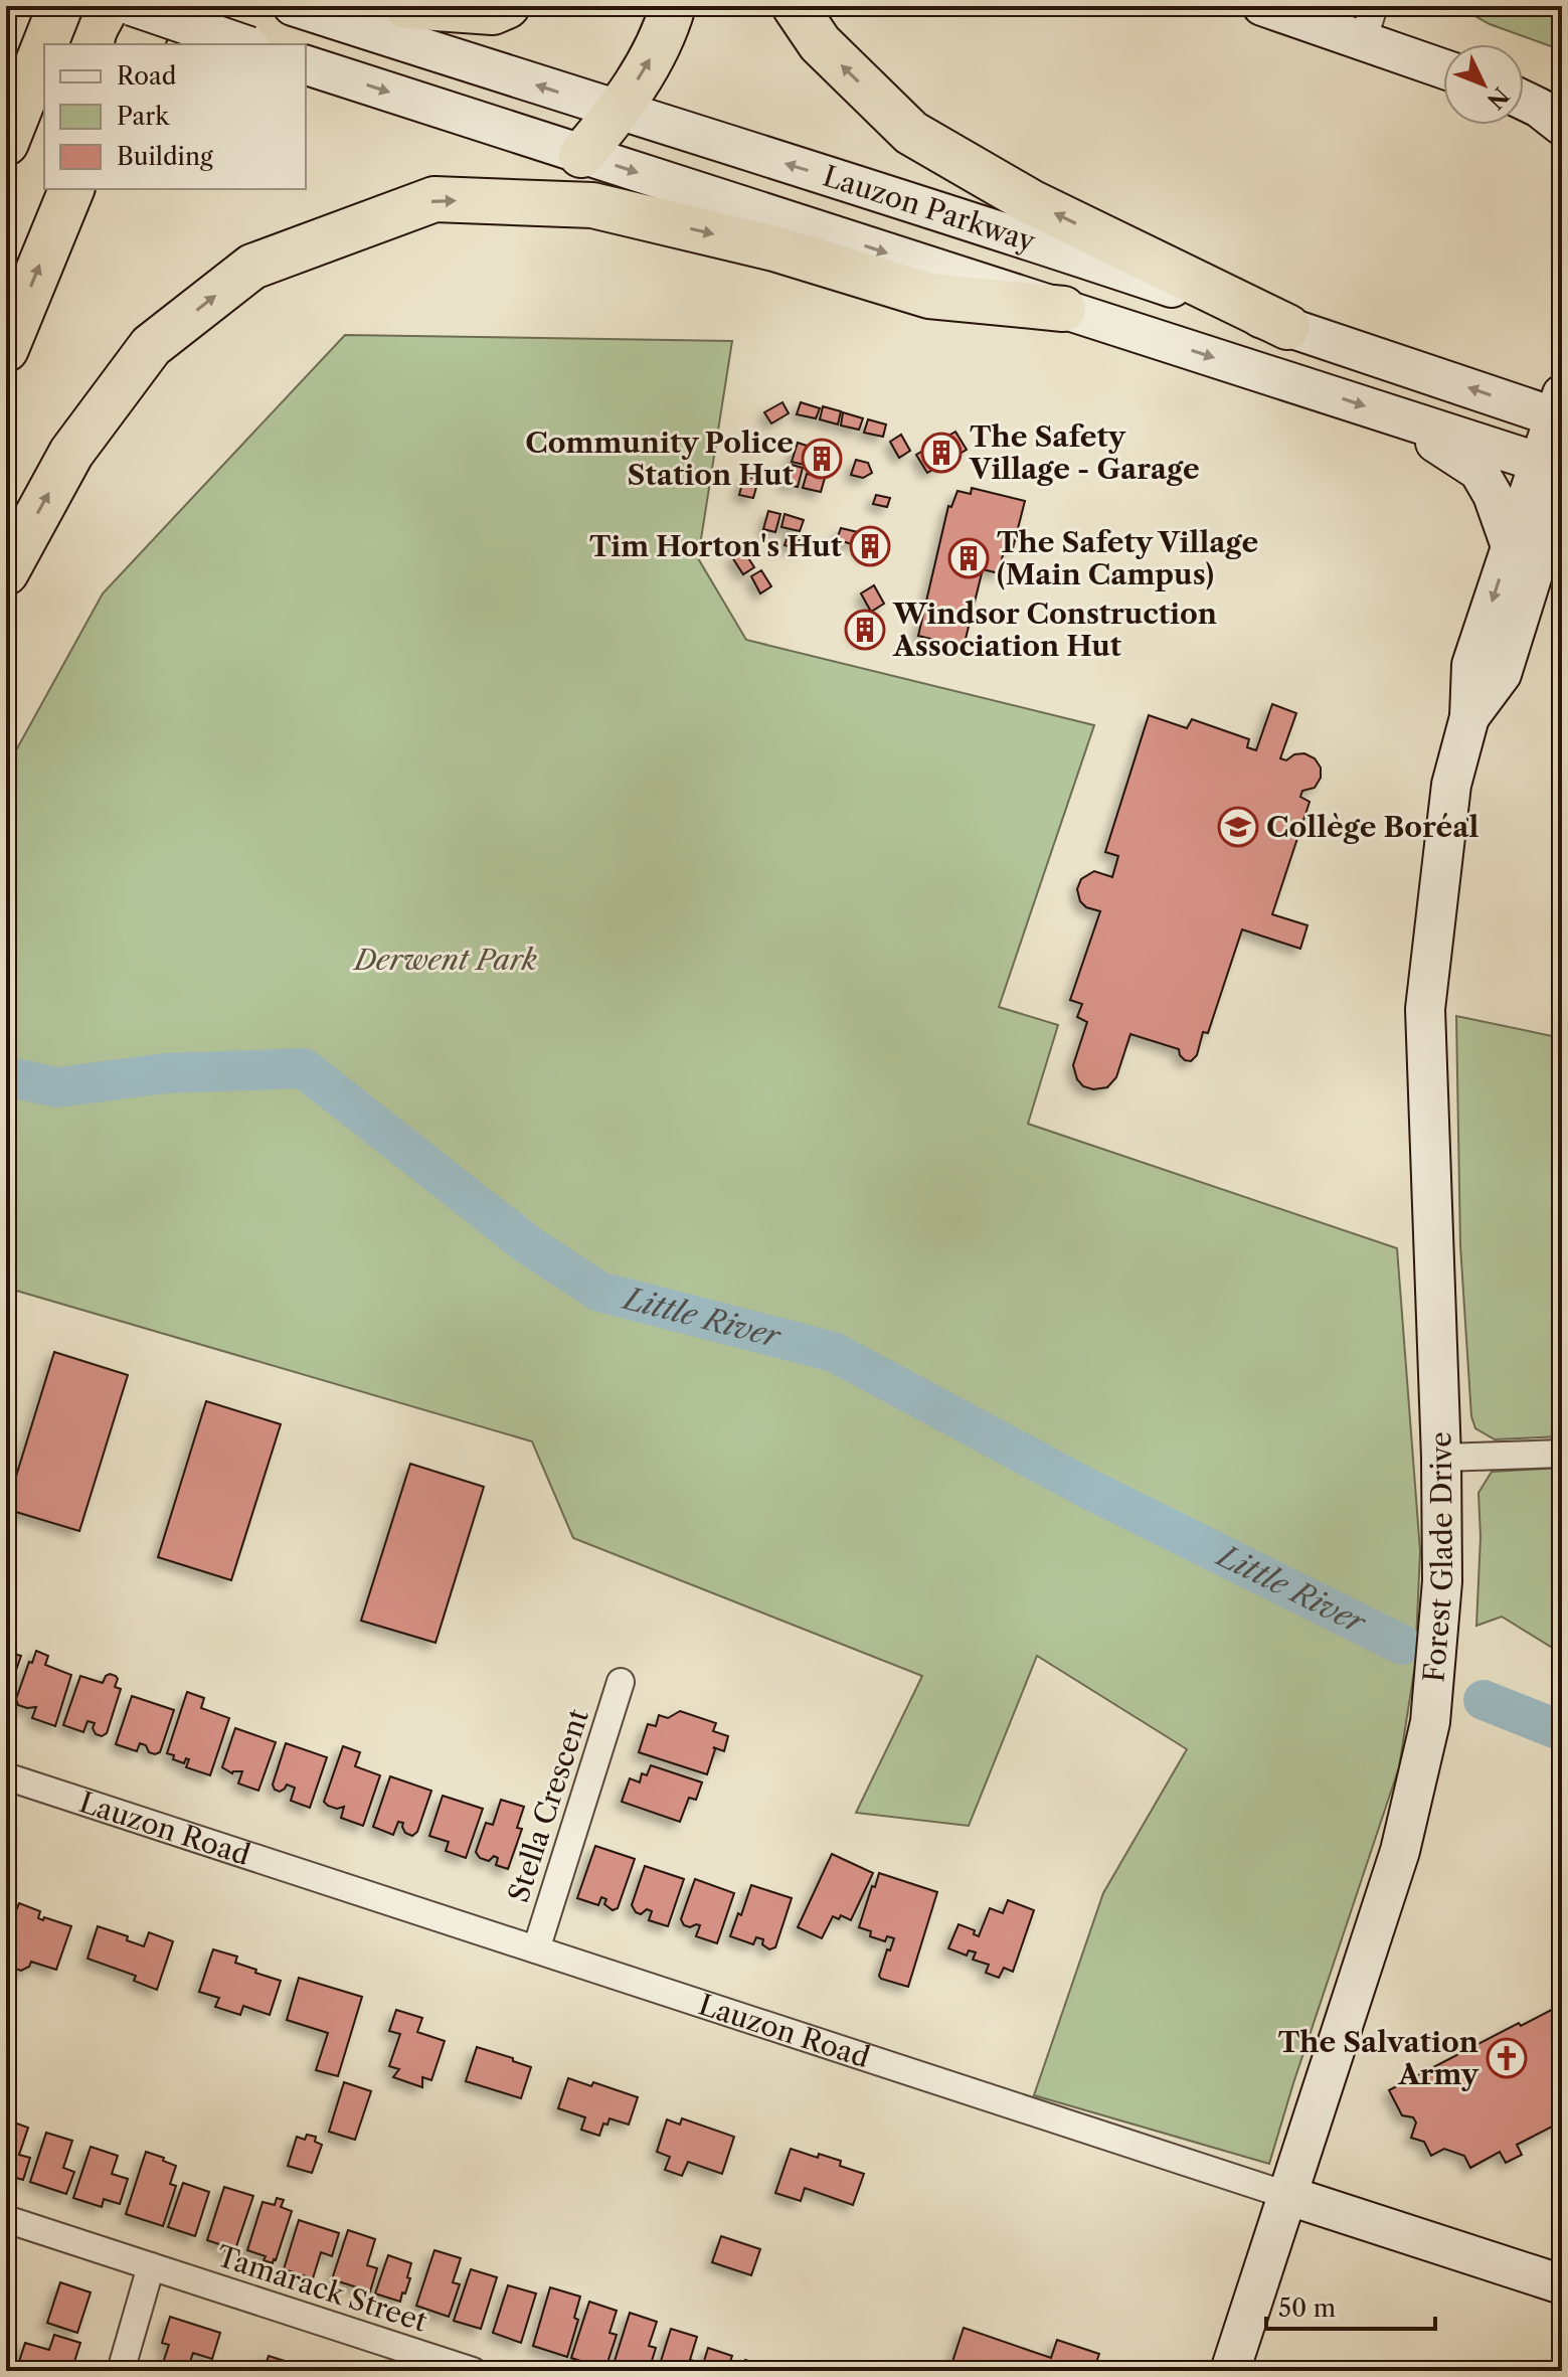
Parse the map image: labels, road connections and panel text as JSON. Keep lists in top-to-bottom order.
{
  "streets": {
    "main road": ["Lauzon Parkway", "Forest Glade Drive", "Lauzon Road"],
    "street": ["Stella Crescent", "Tamarack Street"]
  },
  "crossings": [
    ["Lauzon Parkway", "Forest Glade Drive"],
    ["Forest Glade Drive", "Lauzon Road"],
    ["Stella Crescent", "Lauzon Road"]
  ],
  "water": ["Little River"],
  "parks": ["Derwent Park"],
  "places": {
    "building": [
      "The Safety Village - Garage",
      "Community Police Station Hut",
      "Tim Horton's Hut",
      "The Safety Village (Main Campus)",
      "Windsor Construction Association Hut"
    ],
    "school or university": ["Collège Boréal"],
    "church": ["The Salvation Army"]
  },
  "legend": ["Road", "Park", "Building"],
  "scale_bar": "50 m",
  "north": "bottom right"
}
